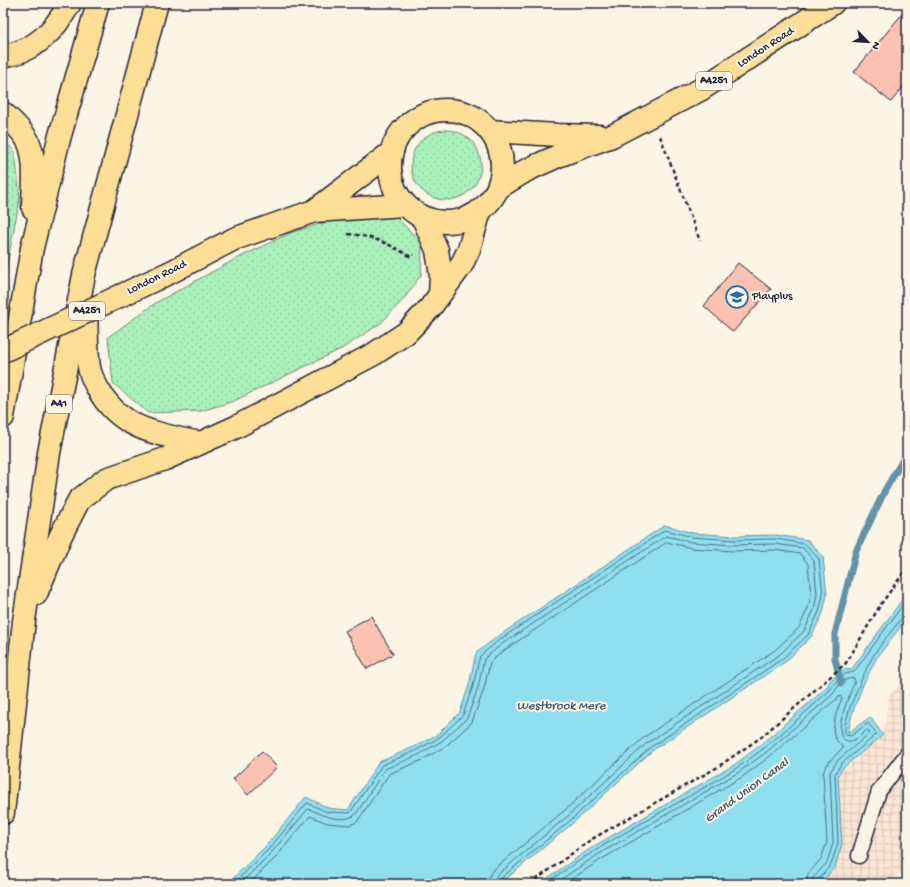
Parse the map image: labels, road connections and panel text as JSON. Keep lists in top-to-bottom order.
{
  "streets": {
    "main road": ["London Road", "A4251", "A41"]
  },
  "water": ["Westbrook Mere", "Grand Union Canal"],
  "places": {
    "school or university": ["Playplus"]
  },
  "north": "bottom right"
}
